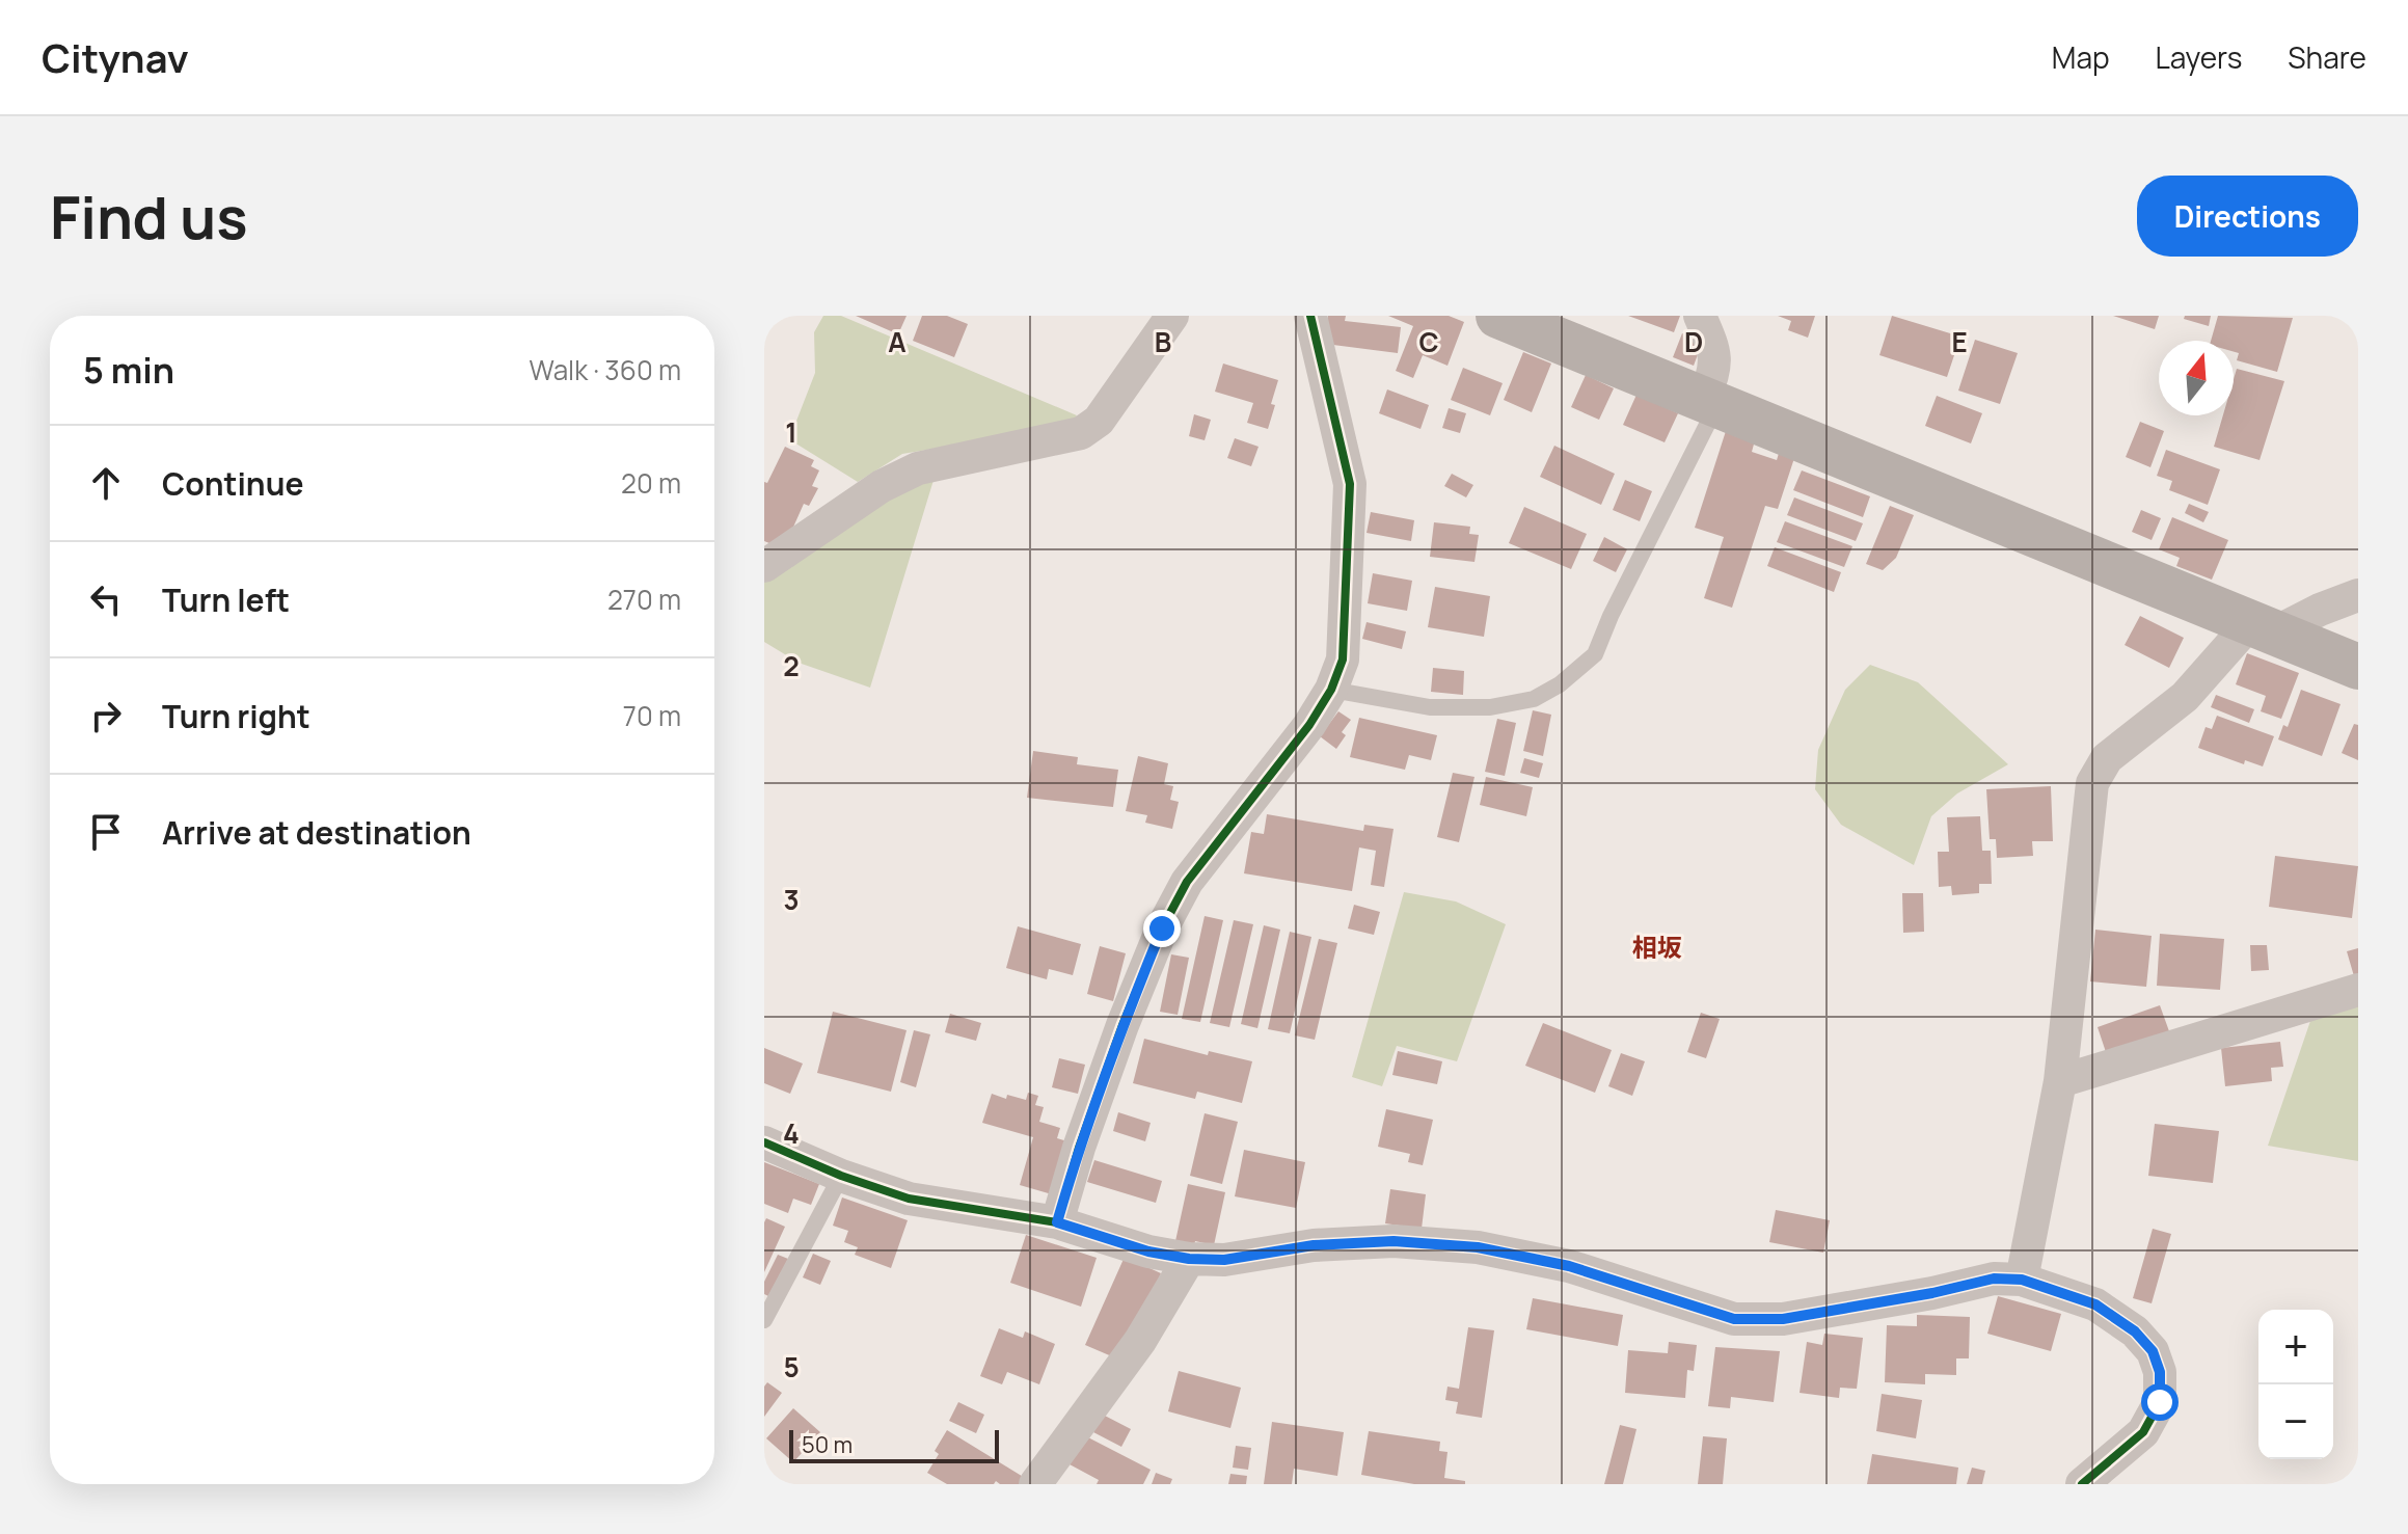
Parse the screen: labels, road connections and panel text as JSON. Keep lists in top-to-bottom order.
{
  "districts": ["相坂"],
  "scale_bar": "50 m",
  "north": "top",
  "page": {
    "header": "Citynav",
    "nav": ["Map", "Layers", "Share"],
    "buttons": "Directions",
    "title": "Find us",
    "heading": ["5 min", "Walk · 360 m"],
    "list": [
      ["Continue", "20 m"],
      ["Turn left", "270 m"],
      ["Turn right", "70 m"],
      "Arrive at destination"
    ],
    "map_buttons": ["+", "−"],
    "scale": "50 m"
  },
  "grid": {
    "columns": [
      "A",
      "B",
      "C",
      "D",
      "E"
    ],
    "rows": [
      "1",
      "2",
      "3",
      "4",
      "5"
    ]
  }
}
